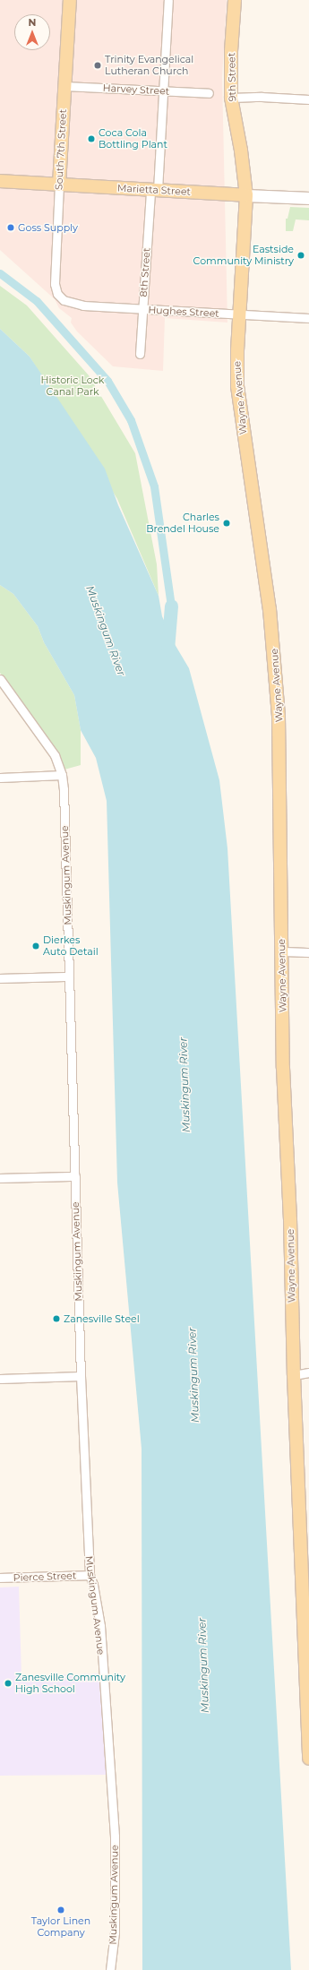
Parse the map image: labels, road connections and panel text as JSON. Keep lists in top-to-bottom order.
{
  "streets": {
    "main road": [
      "9th Street",
      "South 7th Street",
      "Marietta Street",
      "Wayne Avenue"
    ],
    "street": [
      "Harvey Street",
      "8th Street",
      "Hughes Street",
      "Muskingum Avenue",
      "Pierce Street"
    ]
  },
  "crossings": [
    ["9th Street", "Marietta Street"],
    ["9th Street", "Wayne Avenue"],
    ["Harvey Street", "South 7th Street"],
    ["Harvey Street", "8th Street"],
    ["South 7th Street", "Marietta Street"],
    ["South 7th Street", "Hughes Street"],
    ["Marietta Street", "8th Street"],
    ["Marietta Street", "Wayne Avenue"],
    ["8th Street", "Hughes Street"],
    ["Hughes Street", "Wayne Avenue"],
    ["Muskingum Avenue", "Pierce Street"]
  ],
  "water": ["Muskingum River"],
  "parks": ["Historic Lock Canal Park"],
  "places": [
    "Trinity Evangelical Lutheran Church",
    "Coca Cola Bottling Plant",
    "Goss Supply",
    "Eastside Community Ministry",
    "Charles Brendel House",
    "Dierkes Auto Detail",
    "Zanesville Steel",
    "Zanesville Community High School",
    "Taylor Linen Company"
  ],
  "north": "top"
}
